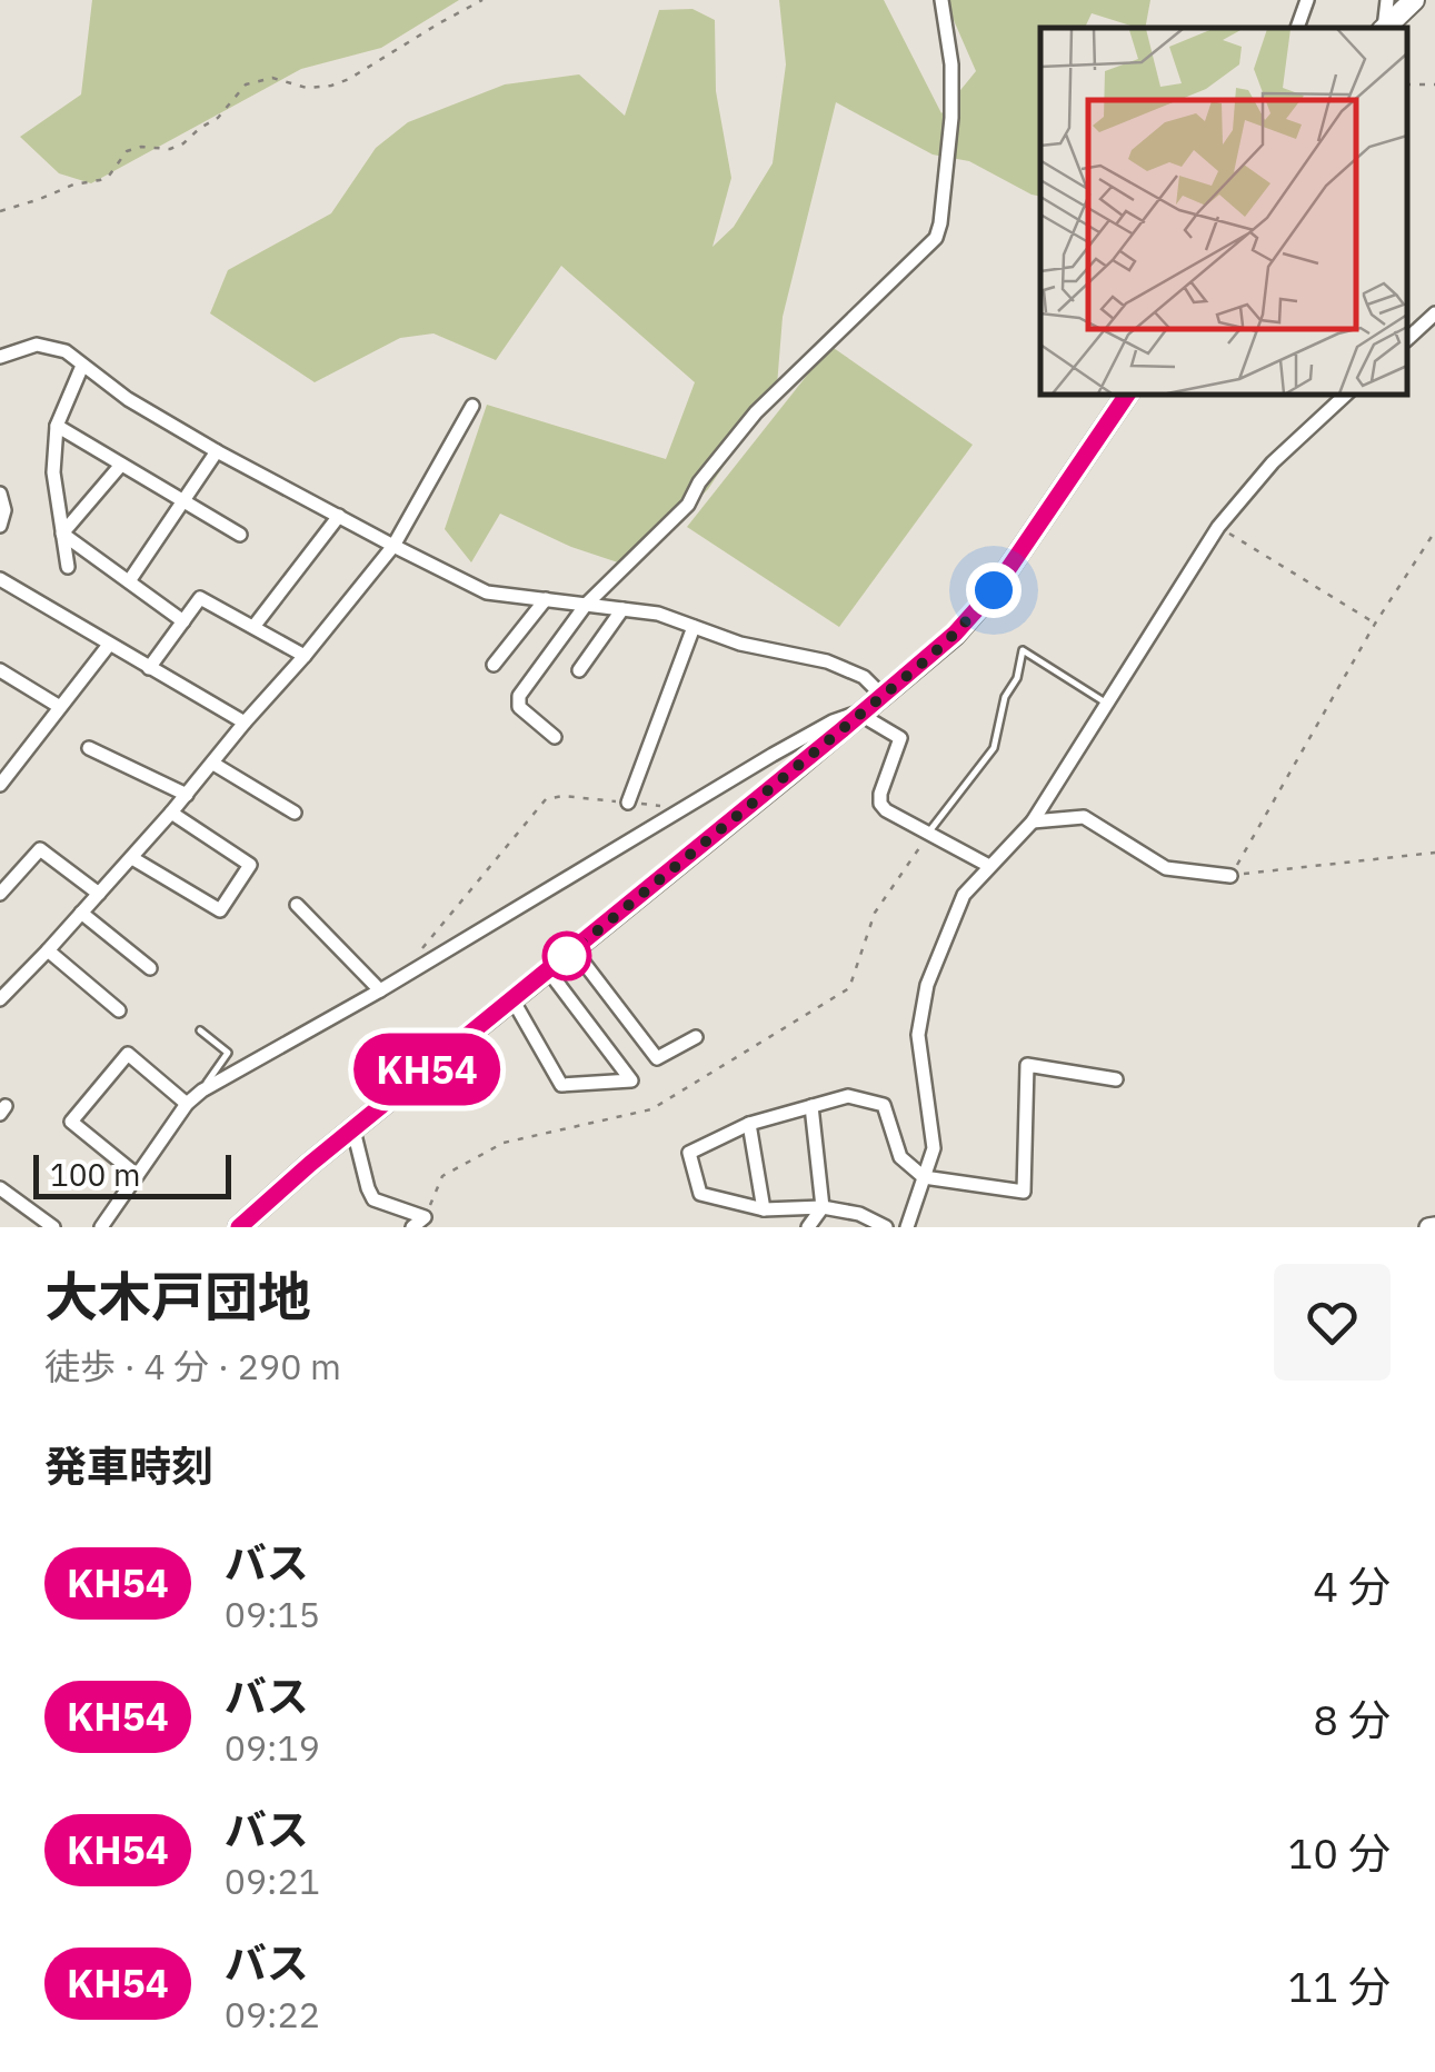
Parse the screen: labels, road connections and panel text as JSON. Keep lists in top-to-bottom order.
{
  "lines": ["bus line KH54"],
  "scale_bar": "100 m",
  "page": {
    "on_map": "KH54",
    "scale": "100 m",
    "heading": [
      ["大木戸団地", "徒歩 · 4 分 · 290 m"],
      "発車時刻"
    ],
    "list": [
      {
        "mark": "KH54",
        "name": "バス",
        "note": "09:15",
        "value": "4 分"
      },
      {
        "mark": "KH54",
        "name": "バス",
        "note": "09:19",
        "value": "8 分"
      },
      {
        "mark": "KH54",
        "name": "バス",
        "note": "09:21",
        "value": "10 分"
      },
      {
        "mark": "KH54",
        "name": "バス",
        "note": "09:22",
        "value": "11 分"
      }
    ]
  }
}
